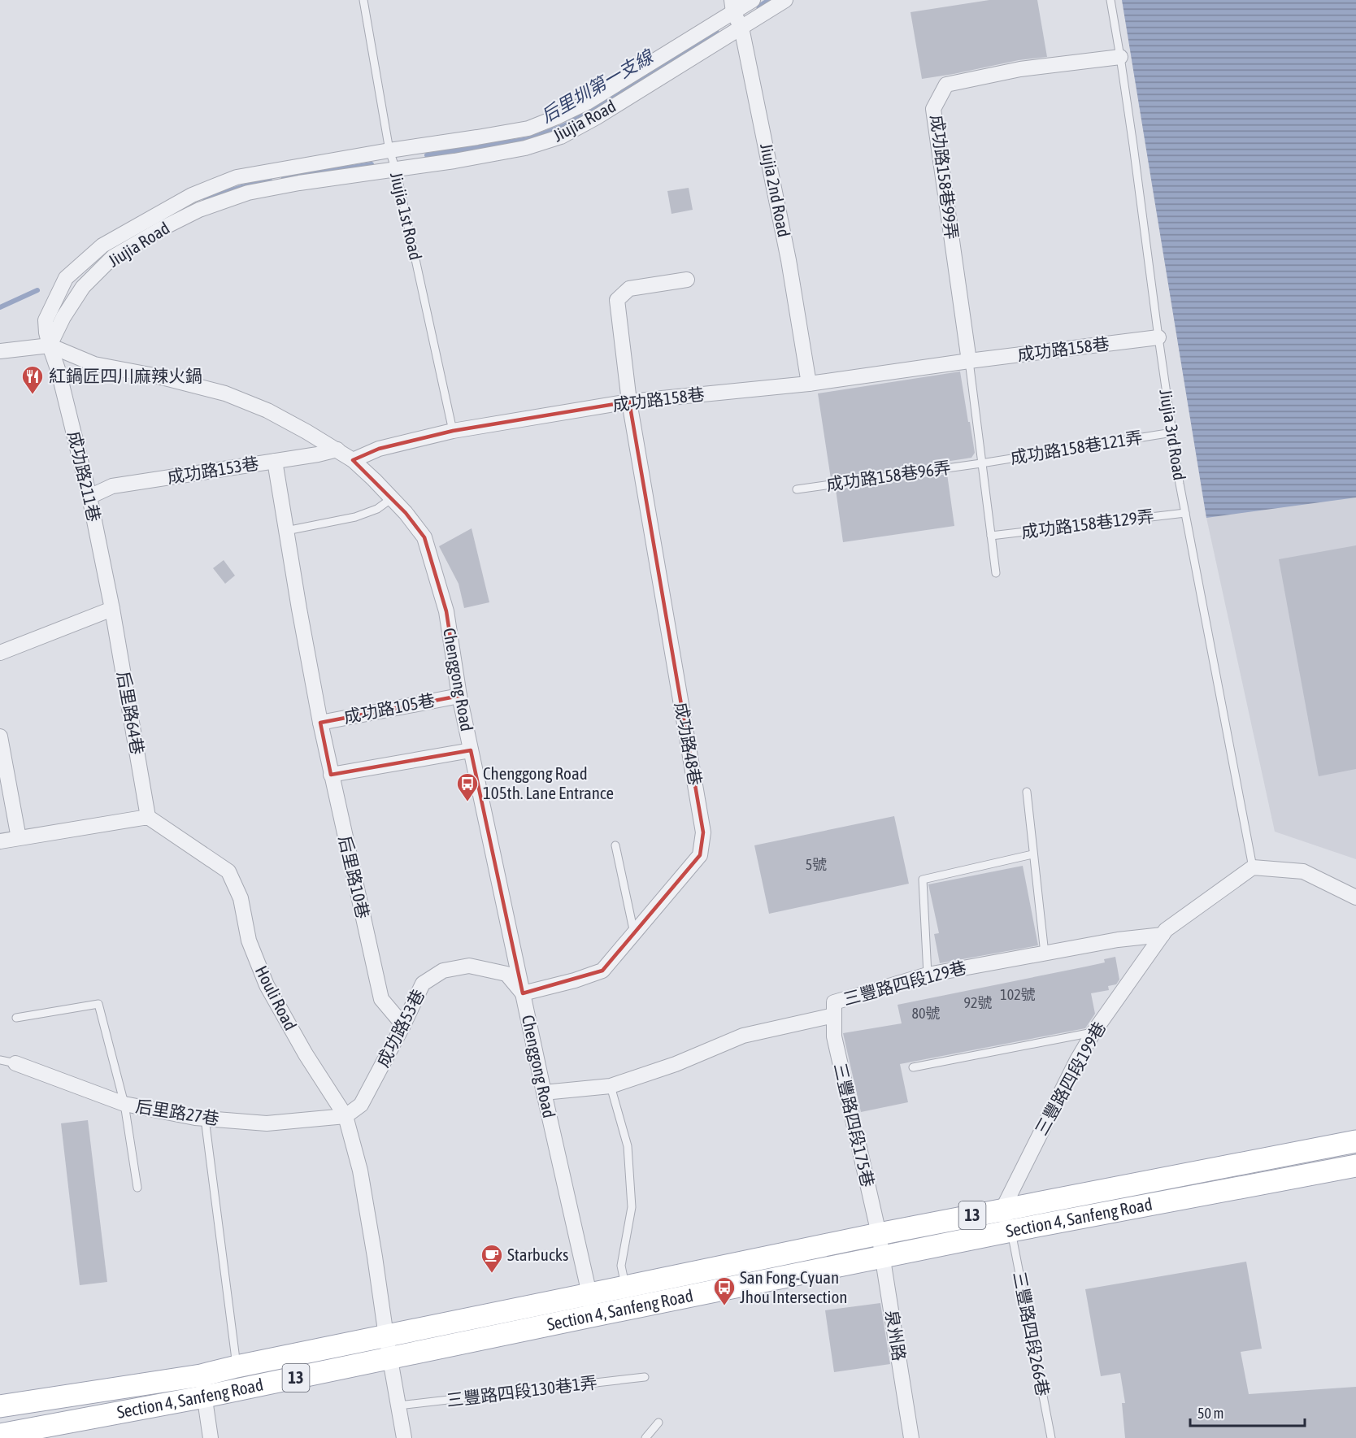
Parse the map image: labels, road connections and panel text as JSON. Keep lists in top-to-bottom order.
{
  "streets": {
    "main road": ["13", "Section 4, Sanfeng Road"],
    "street": [
      "Jiujia Road",
      "成功路158巷99弄",
      "Jiujia 2nd Road",
      "成功路158巷",
      "成功路153巷",
      "成功路211巷",
      "Chenggong Road",
      "成功路105巷",
      "后里路64巷",
      "成功路48巷",
      "后里路10巷",
      "三豐路四段129巷",
      "Houli Road",
      "成功路53巷",
      "三豐路四段199巷",
      "后里路27巷",
      "三豐路四段175巷",
      "泉州路"
    ],
    "lane": [
      "Jiujia 1st Road",
      "Jiujia 3rd Road",
      "成功路158巷121弄",
      "成功路158巷96弄",
      "成功路158巷129弄",
      "三豐路四段266巷",
      "三豐路四段130巷1弄"
    ]
  },
  "crossings": [
    ["Jiujia Road", "Jiujia 2nd Road"],
    ["Jiujia Road", "Jiujia 1st Road"],
    ["Jiujia Road", "成功路211巷"],
    ["Jiujia Road", "Chenggong Road"],
    ["成功路158巷99弄", "成功路158巷"],
    ["成功路158巷99弄", "Jiujia 3rd Road"],
    ["Jiujia 2nd Road", "成功路158巷"],
    ["Jiujia 1st Road", "成功路158巷"],
    ["成功路158巷", "Jiujia 3rd Road"],
    ["成功路158巷", "Chenggong Road"],
    ["成功路158巷", "成功路48巷"],
    ["Jiujia 3rd Road", "成功路158巷121弄"],
    ["Jiujia 3rd Road", "成功路158巷129弄"],
    ["Jiujia 3rd Road", "三豐路四段199巷"],
    ["成功路158巷121弄", "成功路158巷96弄"],
    ["成功路153巷", "成功路211巷"],
    ["成功路153巷", "Chenggong Road"],
    ["成功路153巷", "后里路10巷"],
    ["成功路211巷", "Chenggong Road"],
    ["成功路211巷", "后里路64巷"],
    ["Chenggong Road", "成功路105巷"],
    ["Chenggong Road", "成功路48巷"],
    ["Chenggong Road", "三豐路四段129巷"],
    ["Chenggong Road", "成功路53巷"],
    ["Chenggong Road", "Section 4, Sanfeng Road"],
    ["成功路105巷", "后里路10巷"],
    ["后里路64巷", "Houli Road"],
    ["成功路48巷", "成功路53巷"],
    ["后里路10巷", "成功路53巷"],
    ["三豐路四段129巷", "三豐路四段199巷"],
    ["三豐路四段129巷", "三豐路四段175巷"],
    ["Houli Road", "成功路53巷"],
    ["Houli Road", "后里路27巷"],
    ["Houli Road", "Section 4, Sanfeng Road"],
    ["Houli Road", "三豐路四段130巷1弄"],
    ["成功路53巷", "后里路27巷"],
    ["三豐路四段199巷", "Section 4, Sanfeng Road"],
    ["三豐路四段175巷", "Section 4, Sanfeng Road"],
    ["三豐路四段175巷", "泉州路"],
    ["Section 4, Sanfeng Road", "三豐路四段266巷"],
    ["Section 4, Sanfeng Road", "泉州路"]
  ],
  "water": ["后里圳第一支線"],
  "places": {
    "restaurant": ["紅鍋匠四川麻辣火鍋"],
    "bus stop": ["Chenggong Road 105th. Lane Entrance", "San Fong-Cyuan Jhou Intersection"],
    "cafe": ["Starbucks"]
  },
  "house_numbers": [
    "5號",
    "102號",
    "92號",
    "80號"
  ],
  "scale_bar": "50 m"
}
